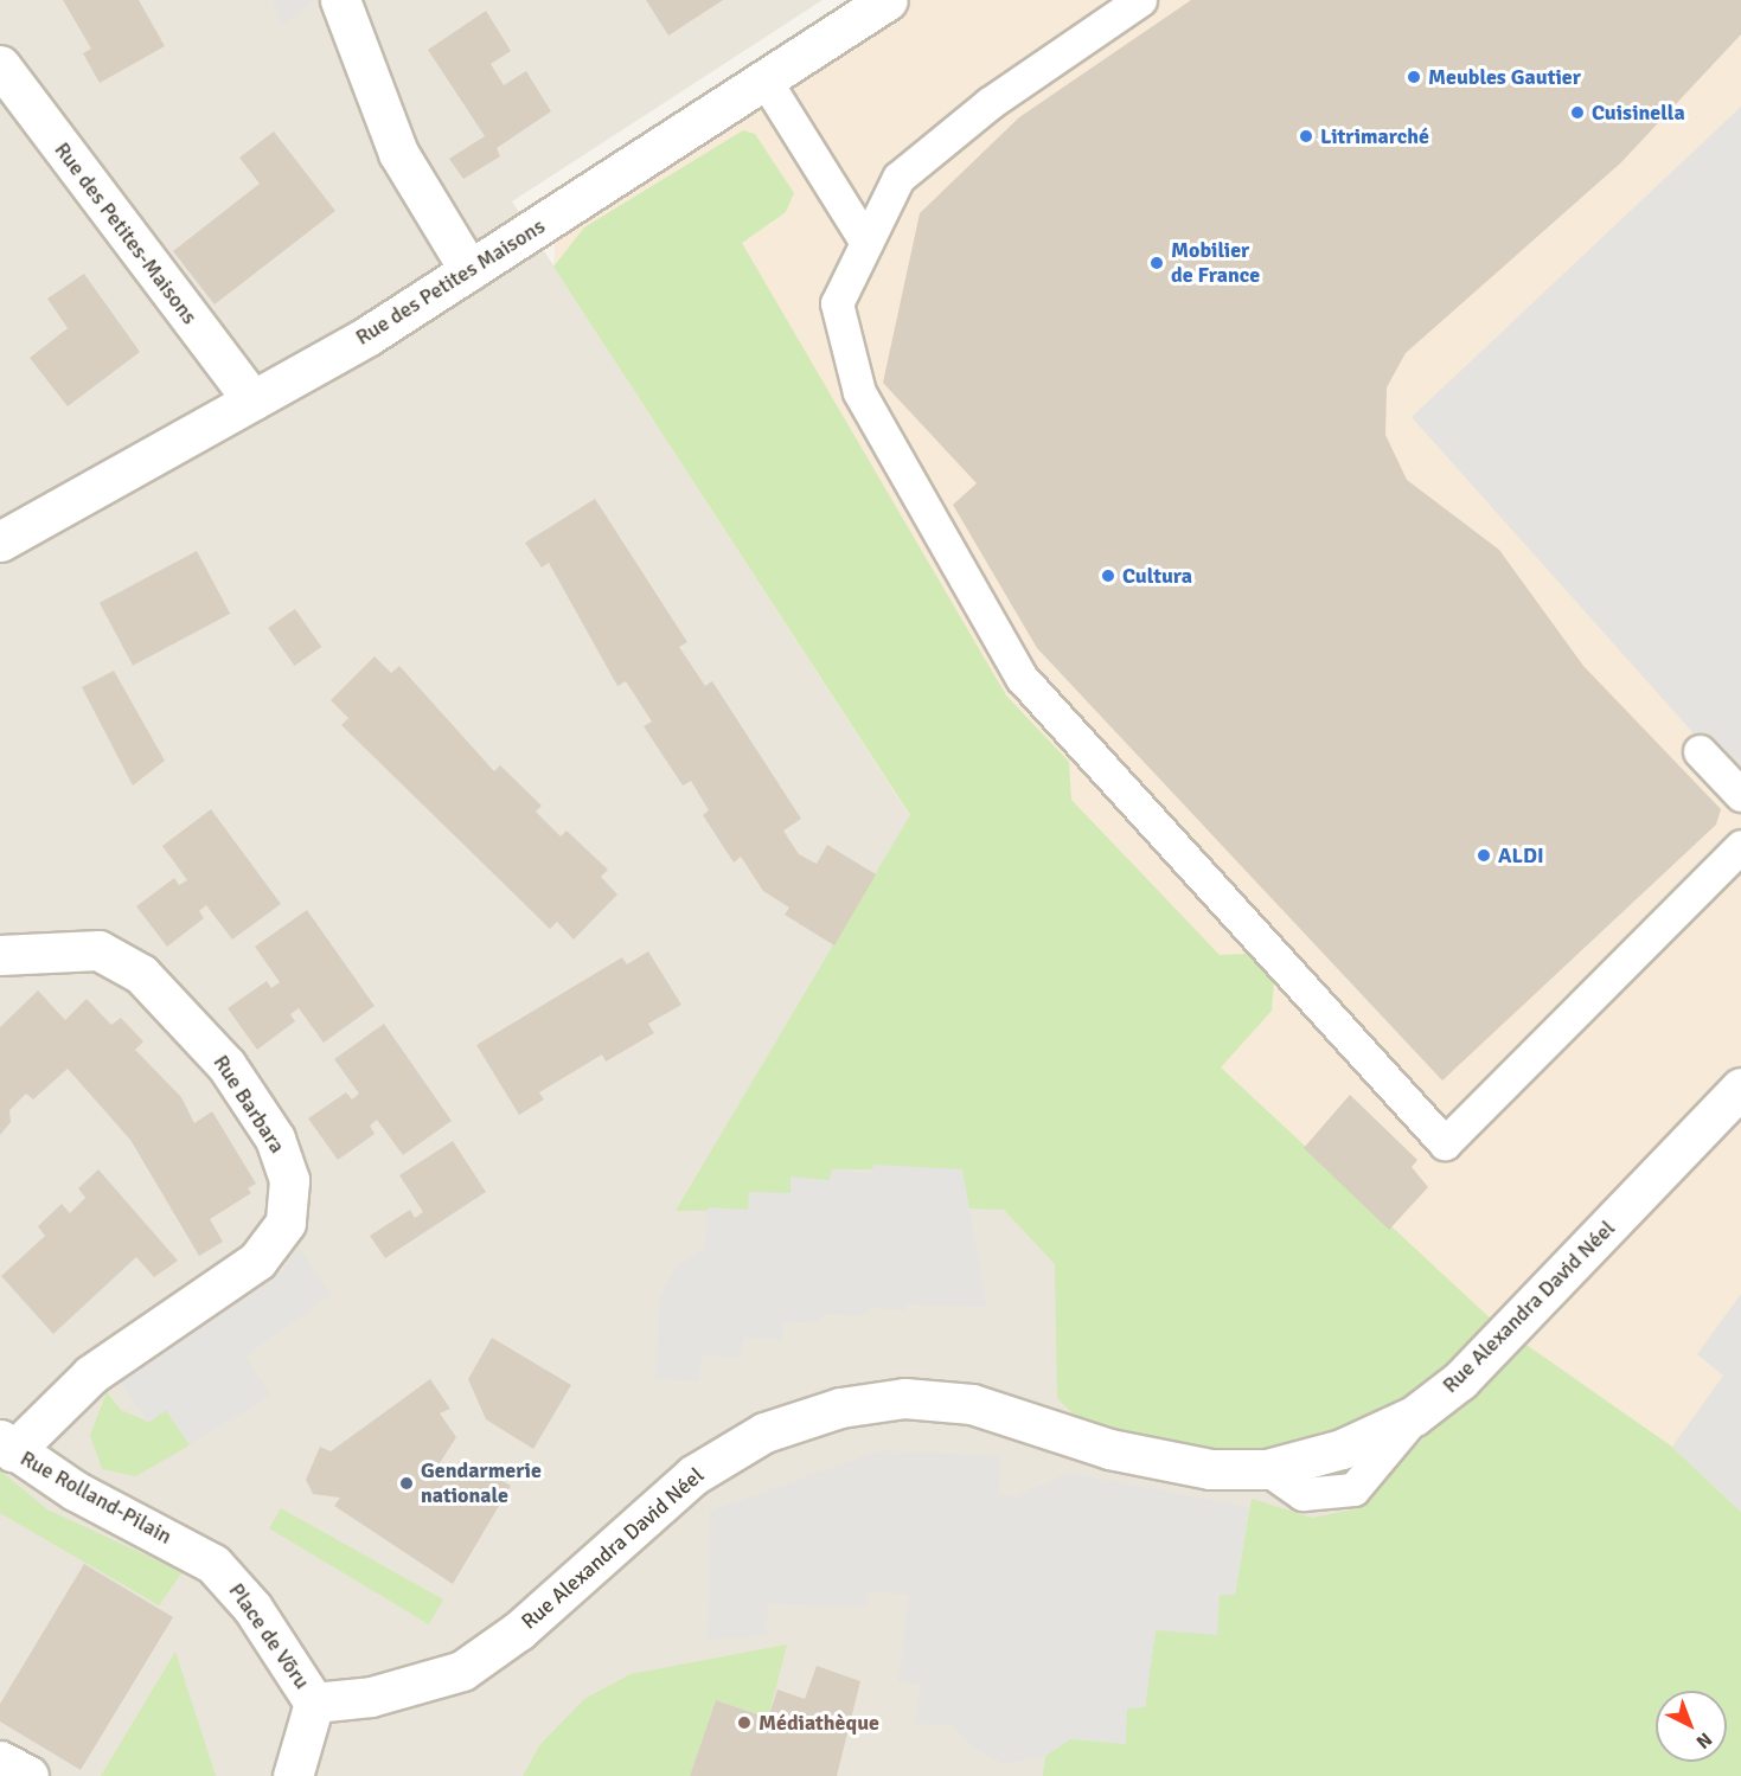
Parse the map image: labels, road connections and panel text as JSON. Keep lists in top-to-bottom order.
{
  "streets": {
    "street": [
      "Rue des Petites-Maisons",
      "Rue des Petites Maisons",
      "Rue Barbara",
      "Rue Alexandra David Néel",
      "Rue Rolland-Pilain",
      "Place de Võru"
    ]
  },
  "crossings": [
    ["Rue des Petites-Maisons", "Rue des Petites Maisons"],
    ["Rue Barbara", "Rue Rolland-Pilain"],
    ["Rue Alexandra David Néel", "Place de Võru"],
    ["Rue Rolland-Pilain", "Place de Võru"]
  ],
  "places": [
    "Meubles Gautier",
    "Cuisinella",
    "Litrimarché",
    "Mobilier de France",
    "Cultura",
    "ALDI",
    "Gendarmerie nationale",
    "Médiathèque"
  ],
  "north": "bottom right"
}
